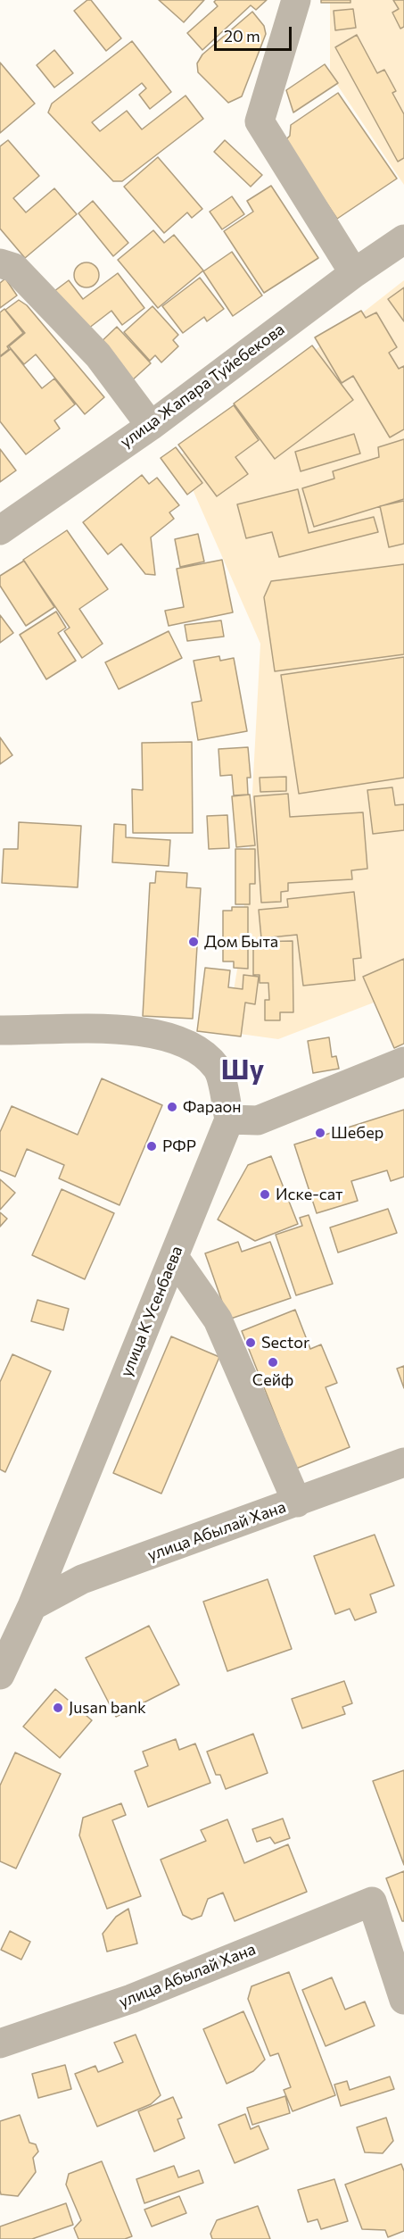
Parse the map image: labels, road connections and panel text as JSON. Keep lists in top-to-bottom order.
{
  "streets": {
    "street": ["улица Жапара Туйебекова", "улица К Усенбаева", "улица Абылай Хана"]
  },
  "crossings": [
    ["улица К Усенбаева", "улица Абылай Хана"]
  ],
  "districts": ["Шу"],
  "places": [
    "Дом Быта",
    "Фараон",
    "Шебер",
    "РФР",
    "Иске-сат",
    "Sector",
    "Сейф",
    "Jusan bank"
  ],
  "scale_bar": "20 m"
}
